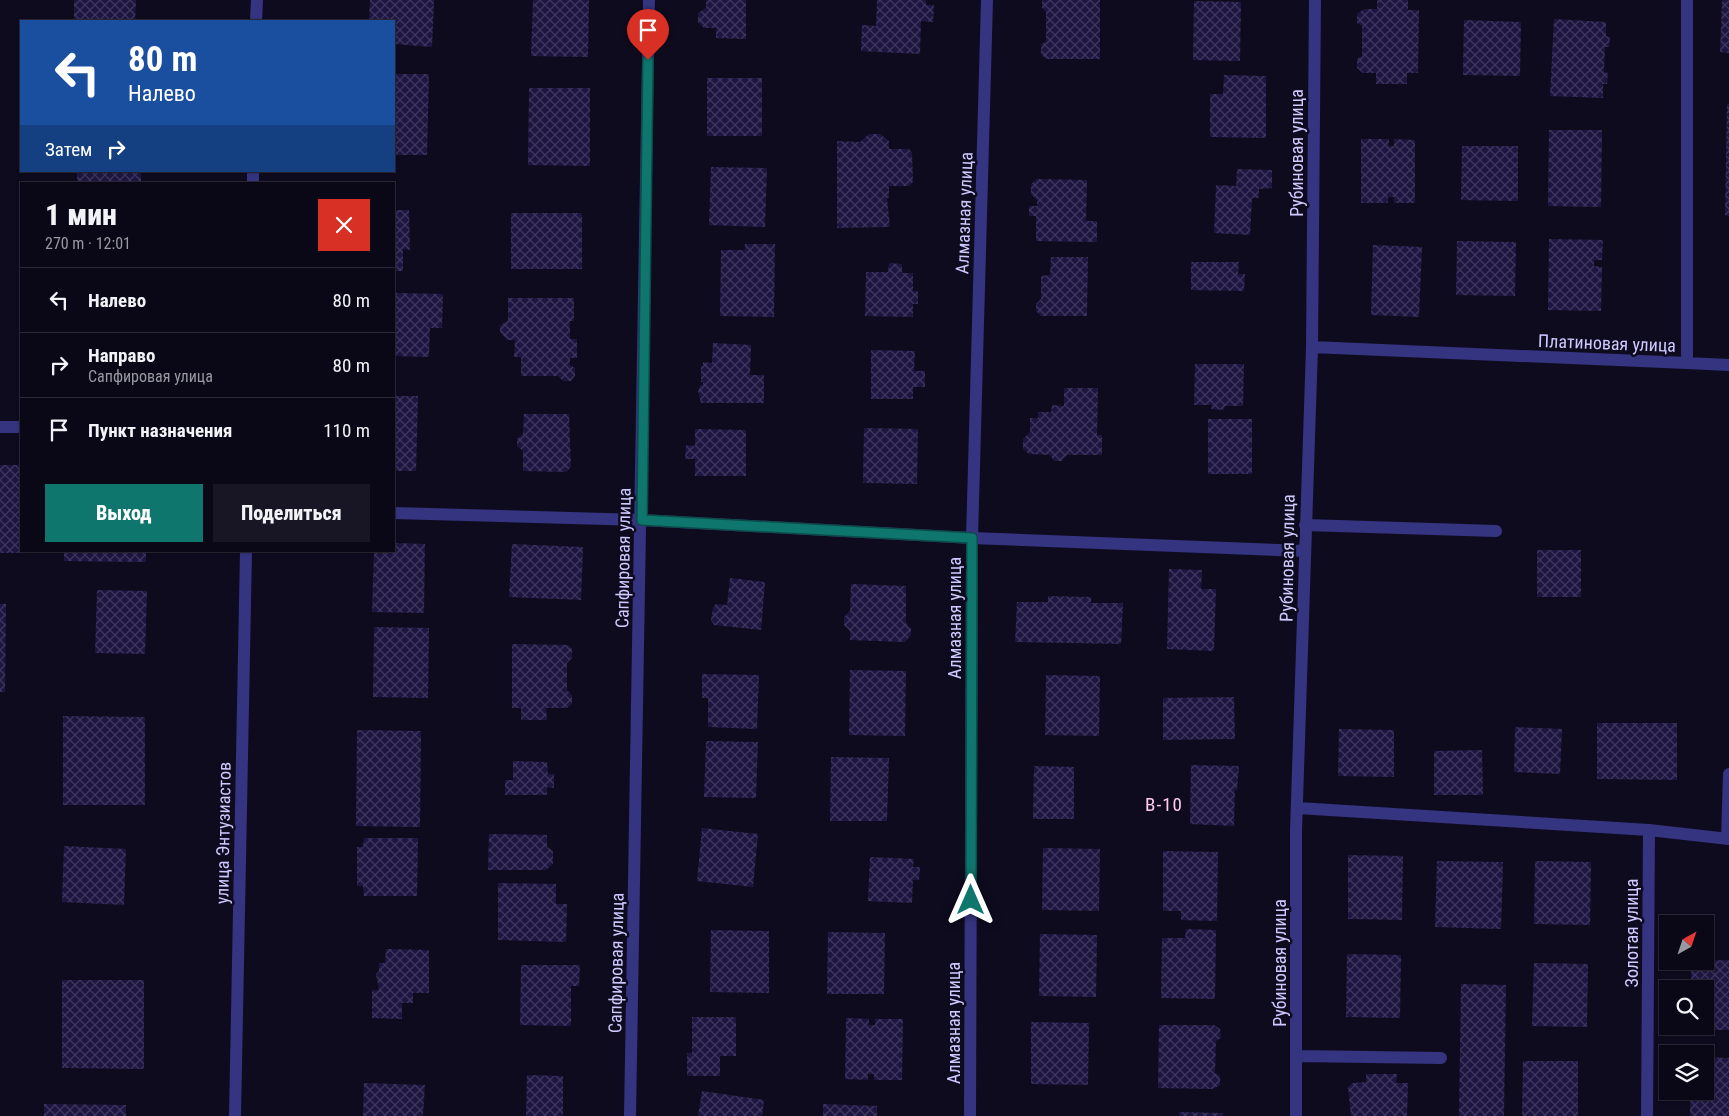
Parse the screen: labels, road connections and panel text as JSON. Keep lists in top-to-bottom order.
{
  "streets": {
    "street": [
      "Рубиновая улица",
      "Алмазная улица",
      "Платиновая улица",
      "Сапфировая улица",
      "улица Энтузиастов",
      "Золотая улица"
    ]
  },
  "crossings": [
    ["Рубиновая улица", "Платиновая улица"]
  ],
  "districts": ["В-10"],
  "north": "top right",
  "page": {
    "turn": ["80 m", "Налево"],
    "then": "Затем",
    "heading": ["1 мин", "270 m · 12:01"],
    "list": [
      {
        "name": "Налево",
        "value": "80 m"
      },
      {
        "name": "Направо",
        "note": "Сапфировая улица",
        "value": "80 m"
      },
      {
        "name": "Пункт назначения",
        "value": "110 m"
      }
    ],
    "buttons": ["Выход", "Поделиться"]
  }
}
